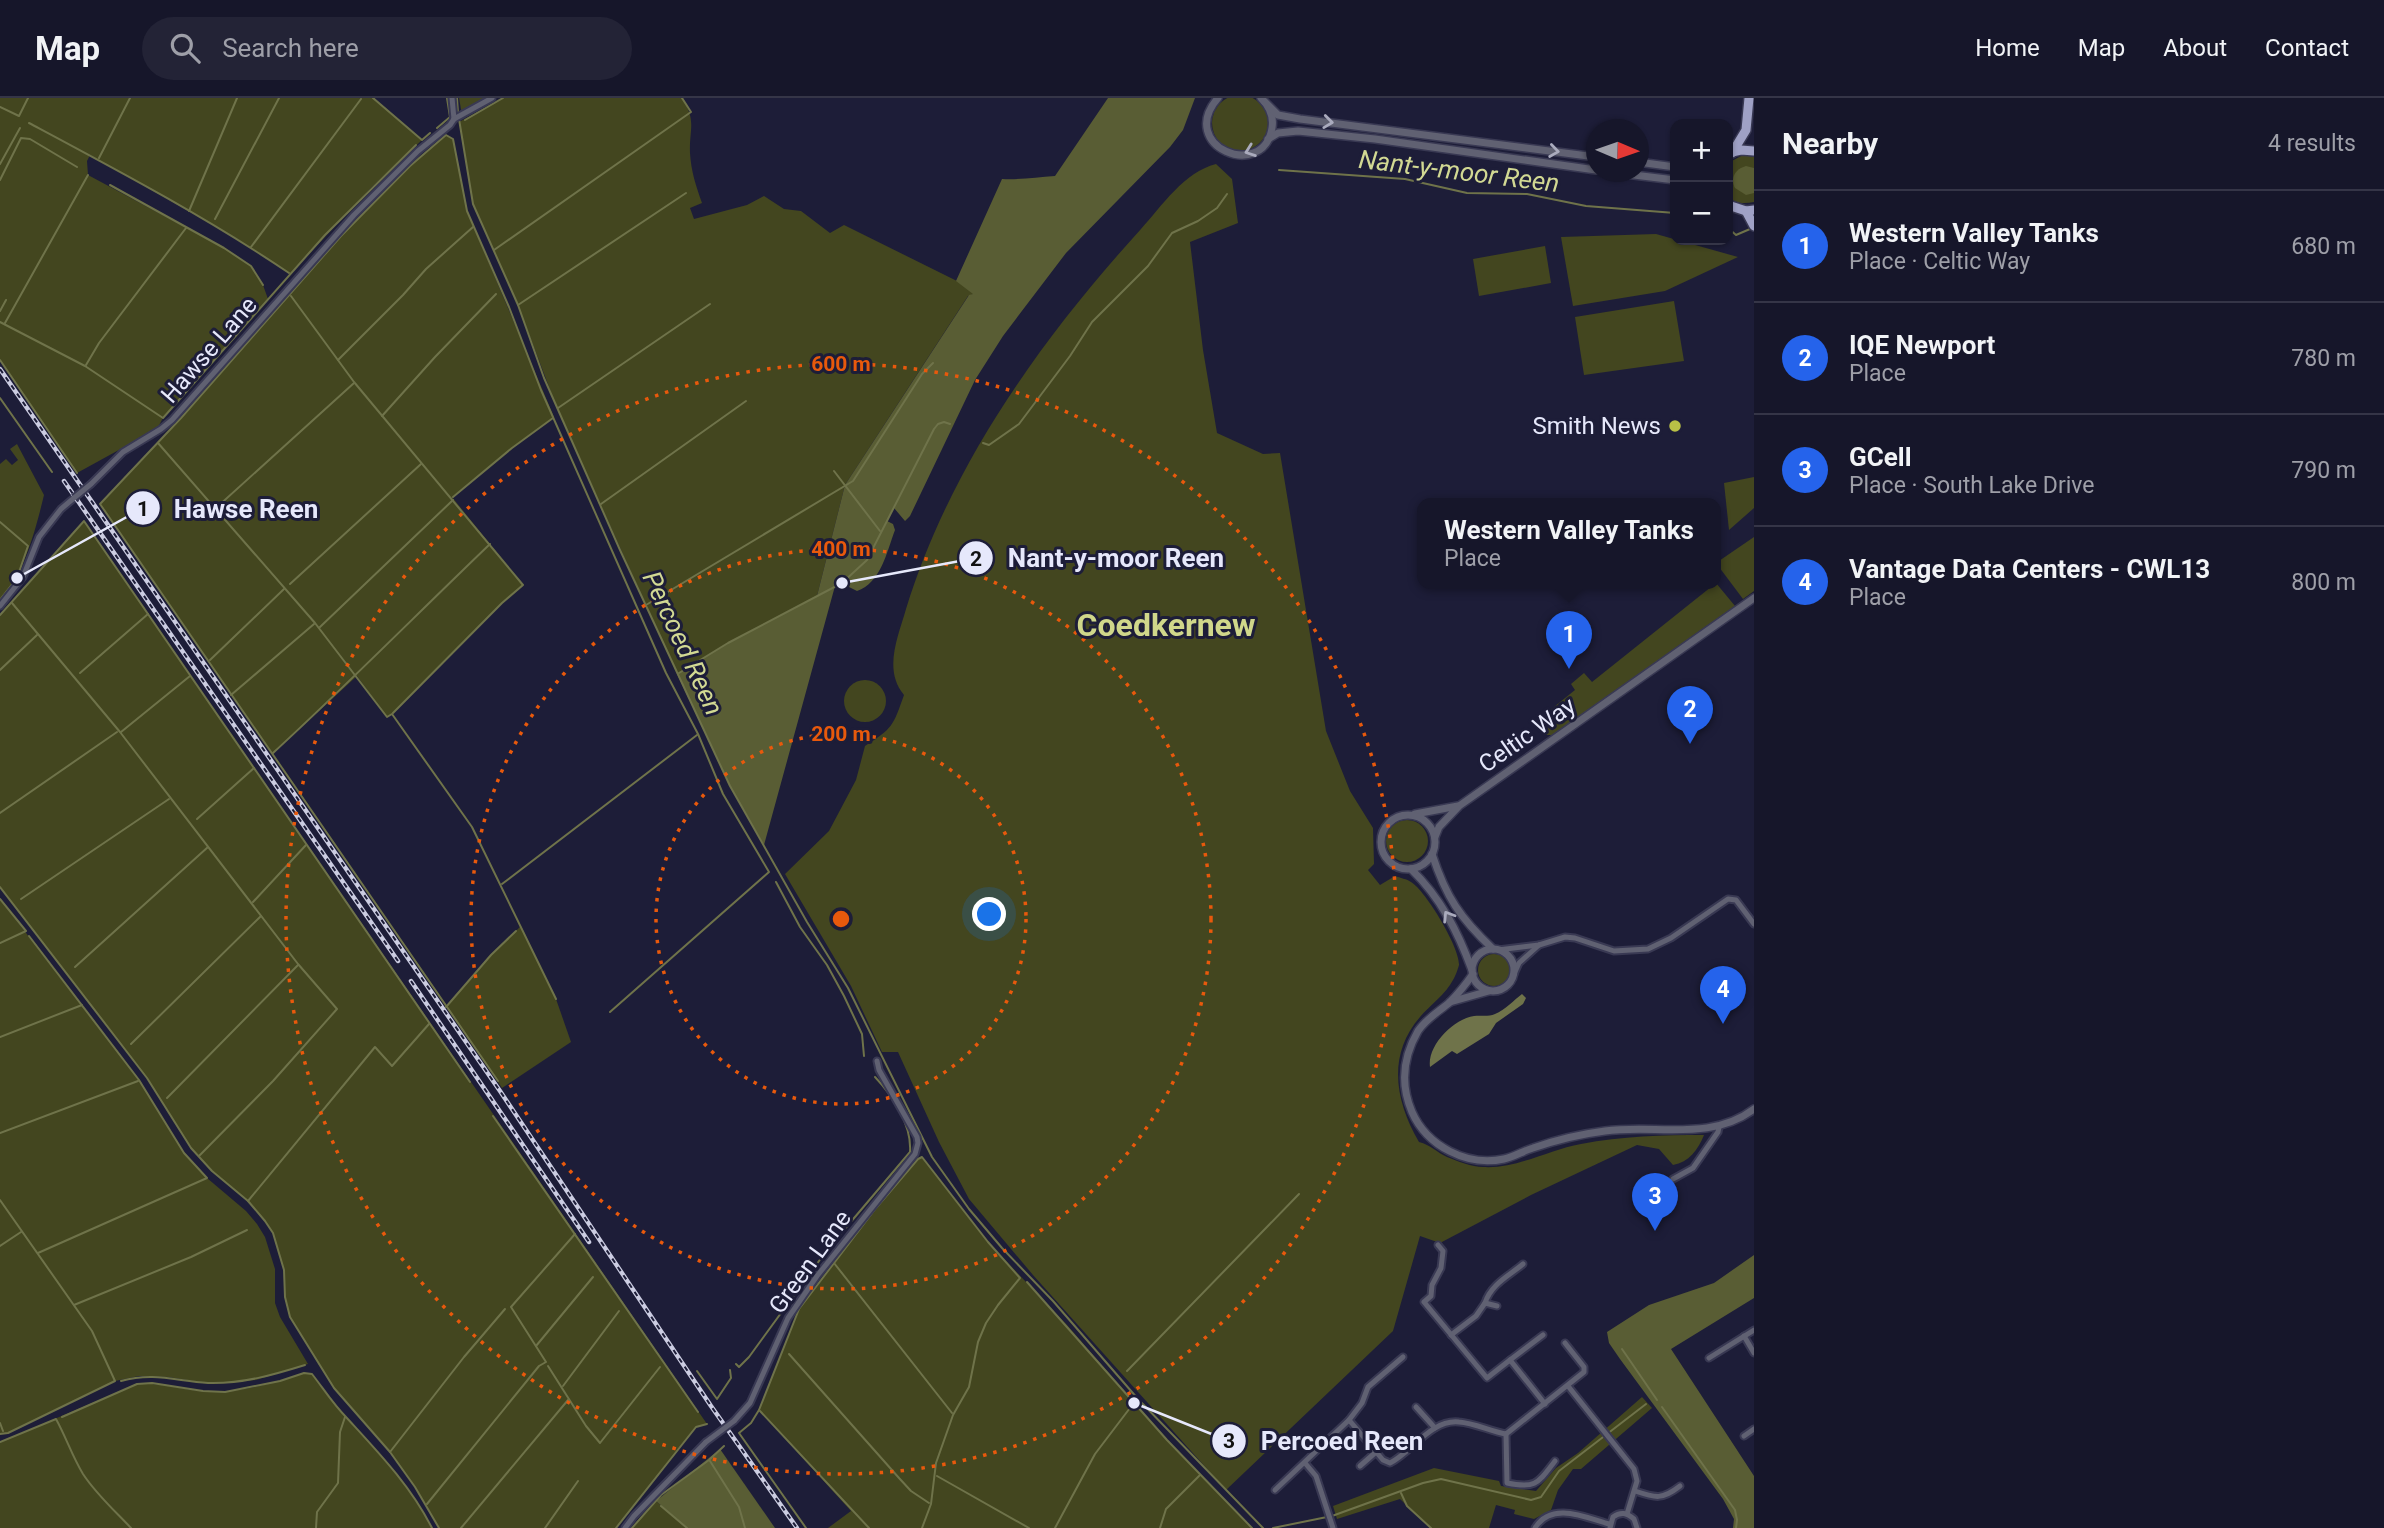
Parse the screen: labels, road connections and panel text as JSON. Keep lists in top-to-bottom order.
{
  "streets": {
    "street": ["Hawse Lane", "Celtic Way", "Green Lane"]
  },
  "districts": ["Coedkernew"],
  "water": ["Nant-y-moor Reen", "Percoed Reen"],
  "places": [
    "Smith News",
    "Hawse Reen",
    "Nant-y-moor Reen",
    "Percoed Reen"
  ],
  "north": "right",
  "page": {
    "header": "Map",
    "search": "Search here",
    "nav": [
      "Home",
      "Map",
      "About",
      "Contact"
    ],
    "heading": ["Nearby", "4 results"],
    "map_buttons": ["+", "−"],
    "list": [
      {
        "mark": "1",
        "name": "Western Valley Tanks",
        "note": "Place · Celtic Way",
        "value": "680 m"
      },
      {
        "mark": "2",
        "name": "IQE Newport",
        "note": "Place",
        "value": "780 m"
      },
      {
        "mark": "3",
        "name": "GCell",
        "note": "Place · South Lake Drive",
        "value": "790 m"
      },
      {
        "mark": "4",
        "name": "Vantage Data Centers - CWL13",
        "note": "Place",
        "value": "800 m"
      }
    ],
    "popup": ["Western Valley Tanks", "Place"],
    "pins": [
      "1",
      "2",
      "4",
      "3"
    ]
  },
  "rings": ["600 m", "400 m", "200 m"]
}
